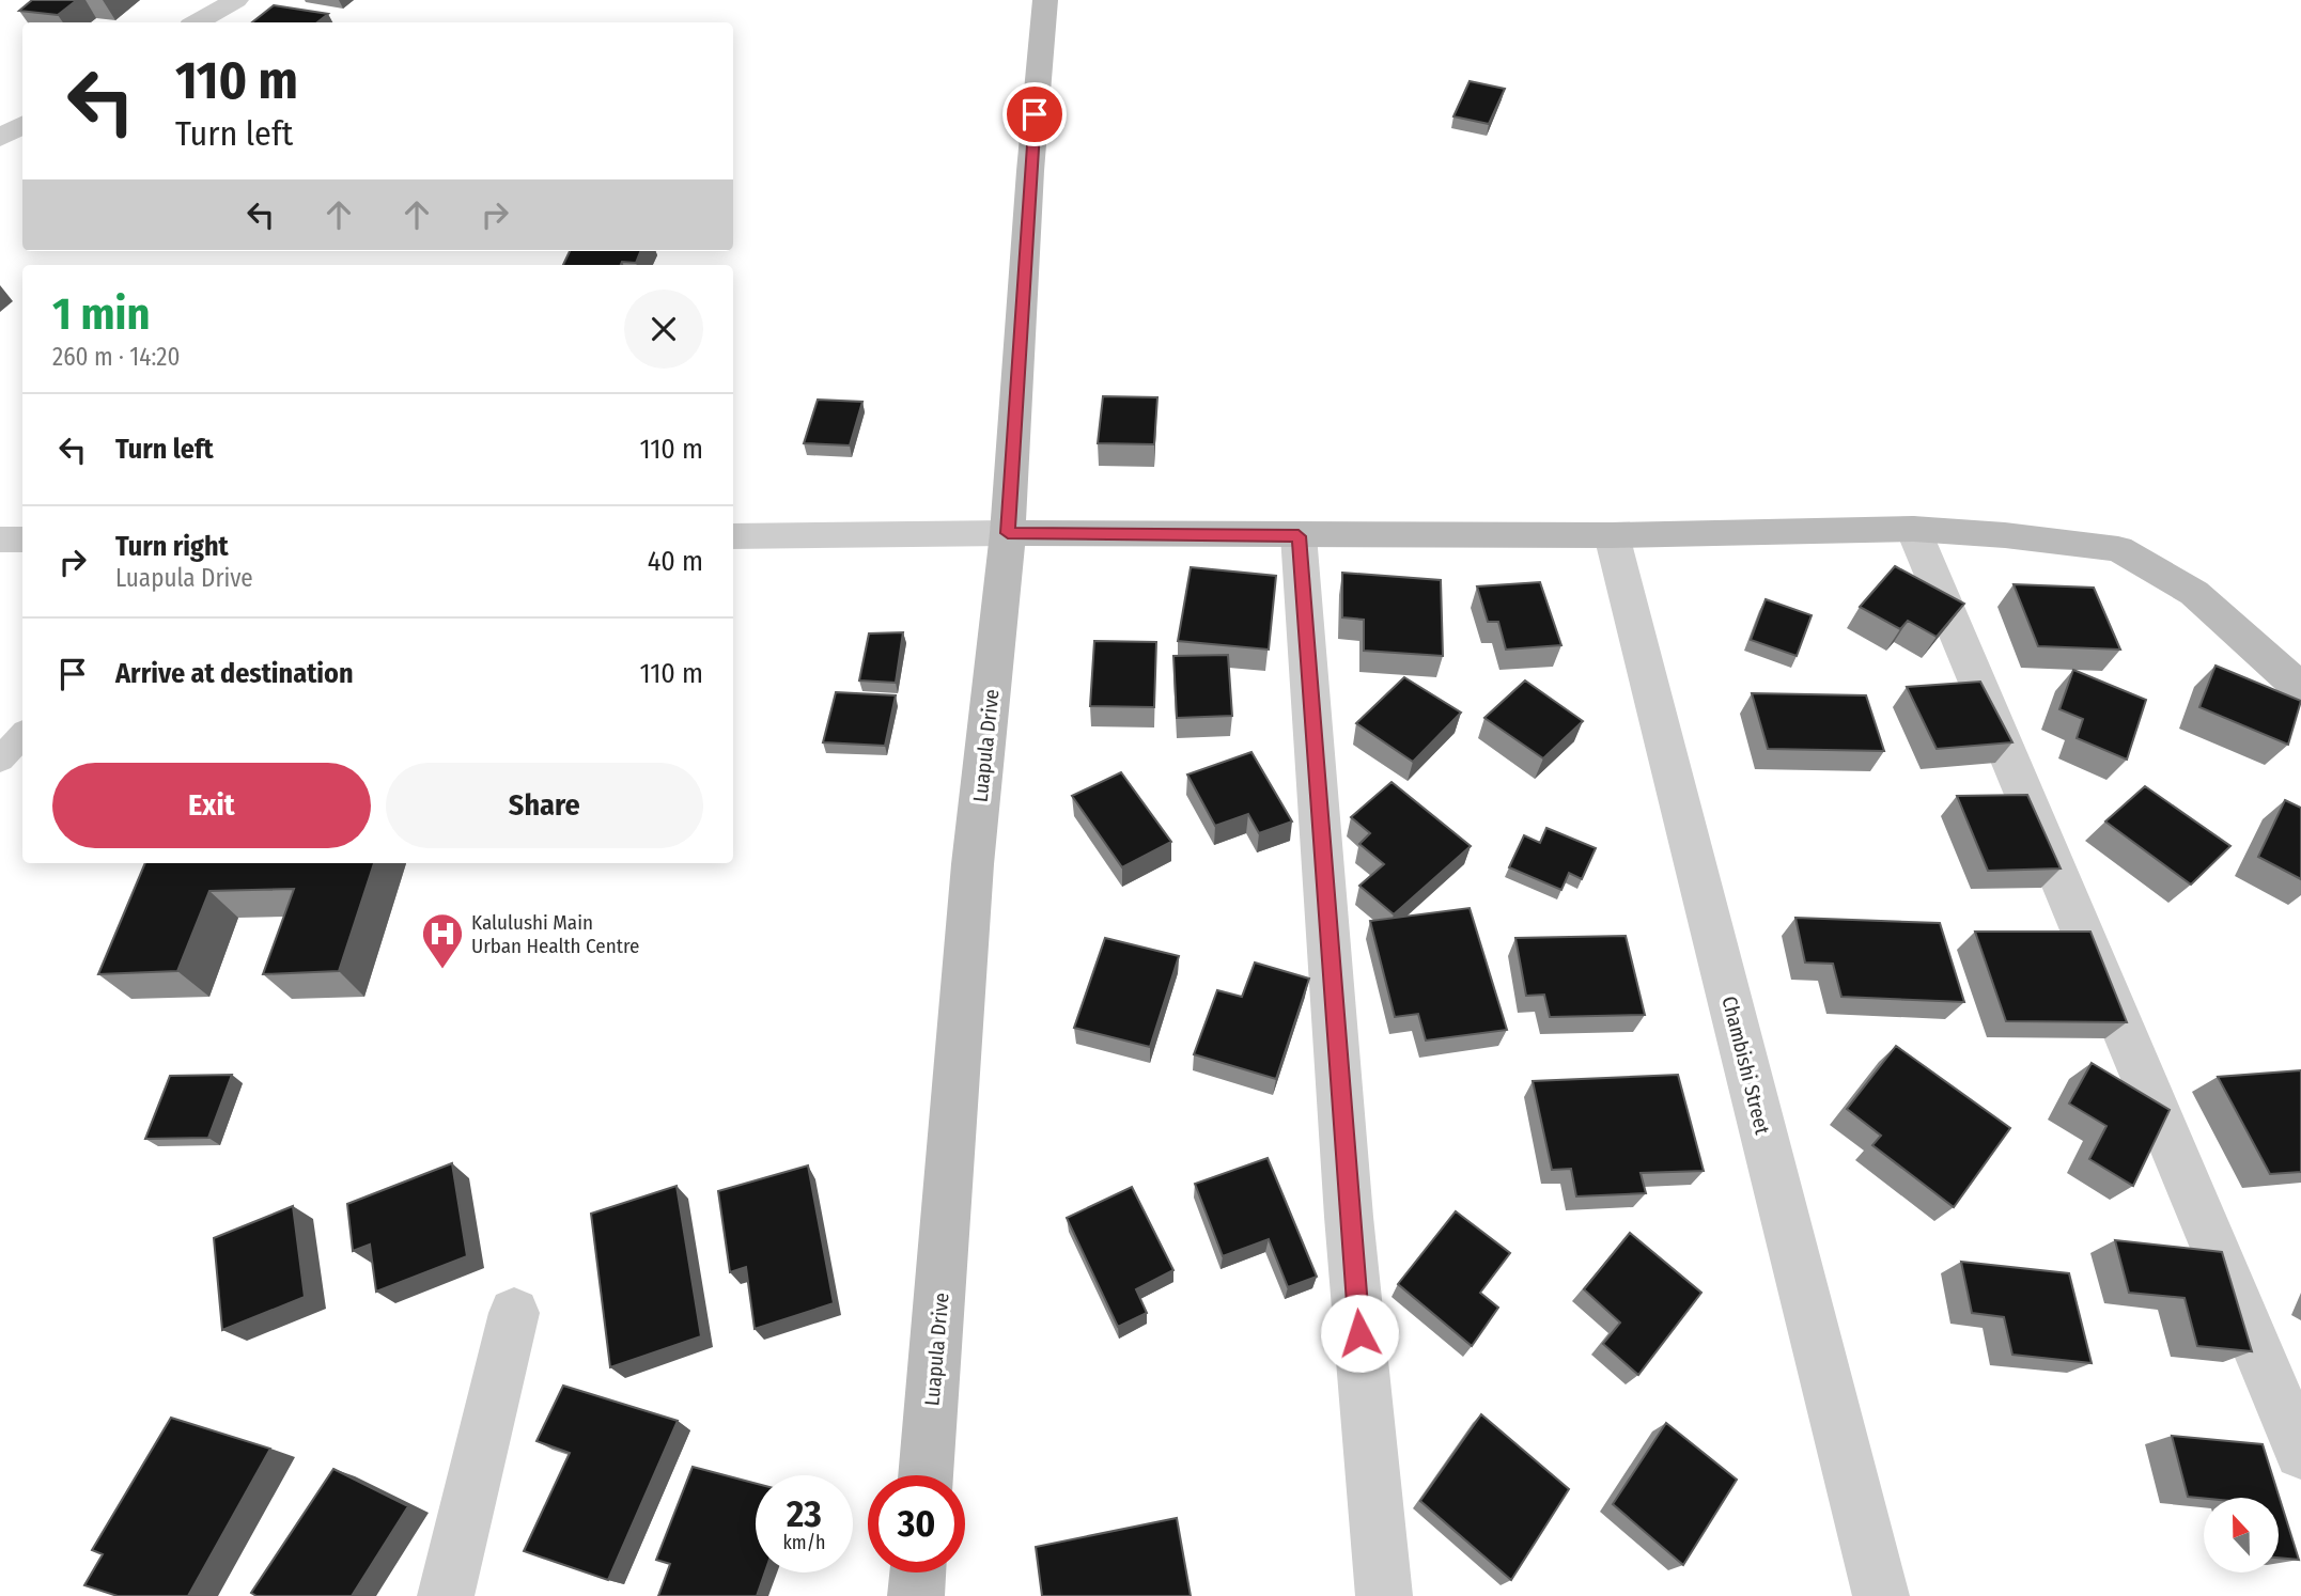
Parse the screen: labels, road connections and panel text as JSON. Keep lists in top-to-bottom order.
{
  "streets": {
    "street": ["Luapula Drive", "Chambishi Street"]
  },
  "places": {
    "hospital": ["Kalulushi Main Urban Health Centre"]
  },
  "north": "top",
  "page": {
    "turn": ["110 m", "Turn left"],
    "heading": ["1 min", "260 m · 14:20"],
    "list": [
      {
        "name": "Turn left",
        "value": "110 m"
      },
      {
        "name": "Turn right",
        "note": "Luapula Drive",
        "value": "40 m"
      },
      {
        "name": "Arrive at destination",
        "value": "110 m"
      }
    ],
    "buttons": ["Exit", "Share"],
    "speed": "23 km/h",
    "limit": "30"
  }
}
